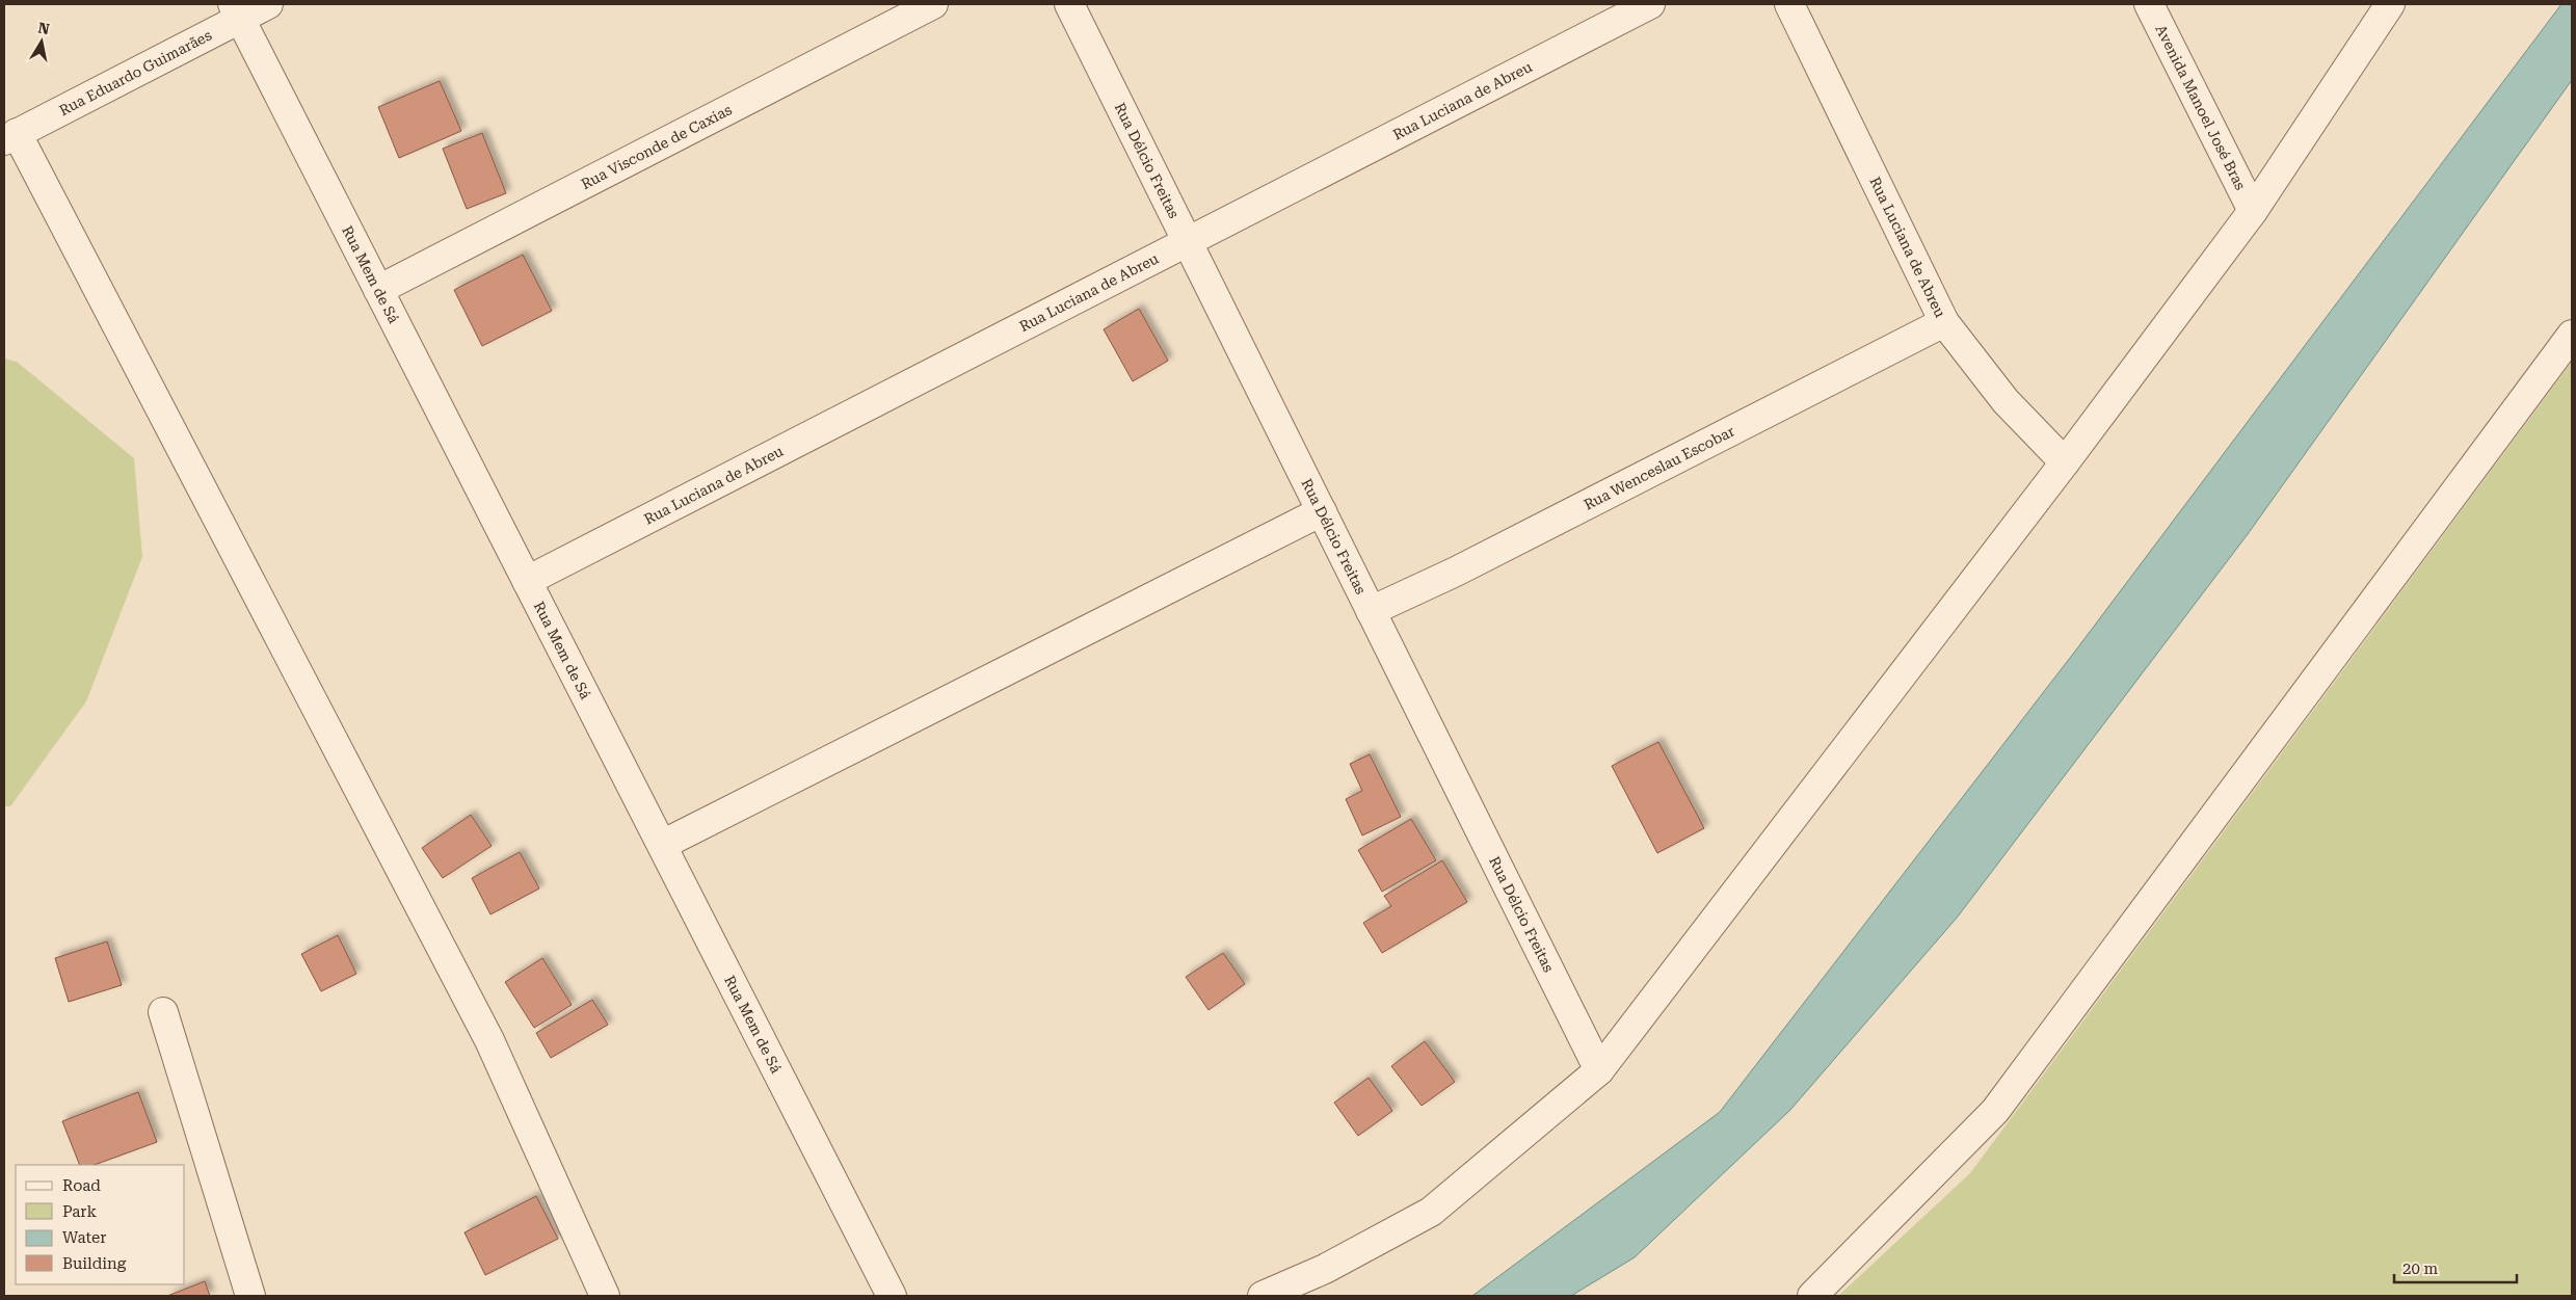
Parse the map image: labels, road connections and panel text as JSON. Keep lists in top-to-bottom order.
{
  "streets": {
    "street": [
      "Rua Eduardo Guimarães",
      "Rua Luciana de Abreu",
      "Avenida Manoel José Bras",
      "Rua Visconde de Caxias",
      "Rua Délcio Freitas",
      "Rua Mem de Sá",
      "Rua Wenceslau Escobar"
    ]
  },
  "crossings": [
    ["Rua Eduardo Guimarães", "Rua Mem de Sá"],
    ["Rua Luciana de Abreu", "Rua Délcio Freitas"],
    ["Rua Luciana de Abreu", "Rua Mem de Sá"],
    ["Rua Luciana de Abreu", "Rua Wenceslau Escobar"],
    ["Rua Visconde de Caxias", "Rua Mem de Sá"],
    ["Rua Délcio Freitas", "Rua Wenceslau Escobar"]
  ],
  "legend": [
    "Road",
    "Park",
    "Water",
    "Building"
  ],
  "scale_bar": "20 m",
  "north": "top"
}
